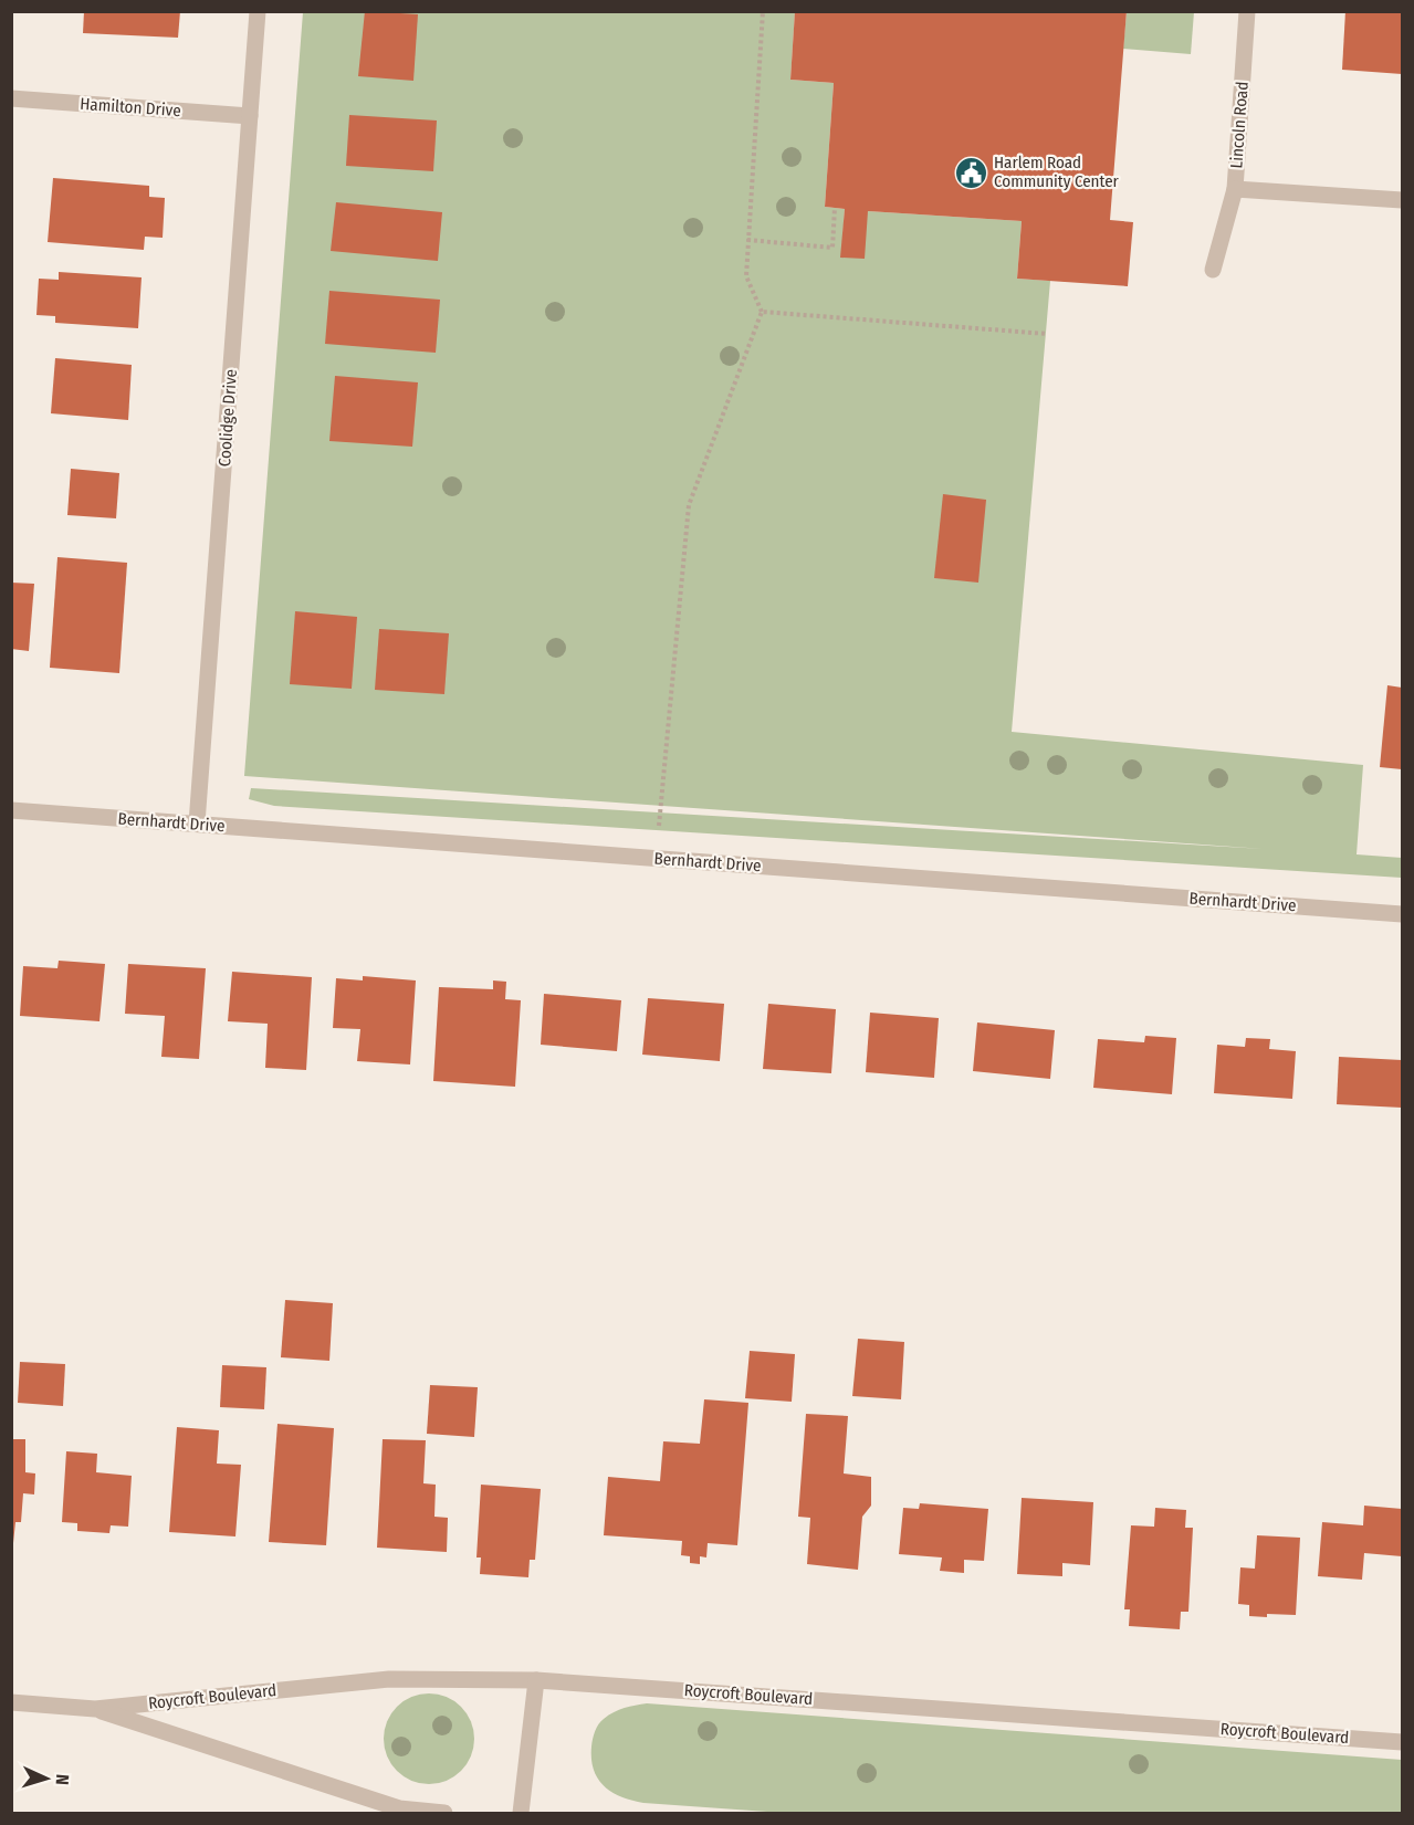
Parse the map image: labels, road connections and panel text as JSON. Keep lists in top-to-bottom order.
{
  "streets": {
    "street": [
      "Hamilton Drive",
      "Lincoln Road",
      "Coolidge Drive",
      "Bernhardt Drive",
      "Roycroft Boulevard"
    ]
  },
  "crossings": [
    ["Hamilton Drive", "Coolidge Drive"],
    ["Coolidge Drive", "Bernhardt Drive"]
  ],
  "places": {
    "public building": ["Harlem Road Community Center"]
  },
  "north": "right"
}
